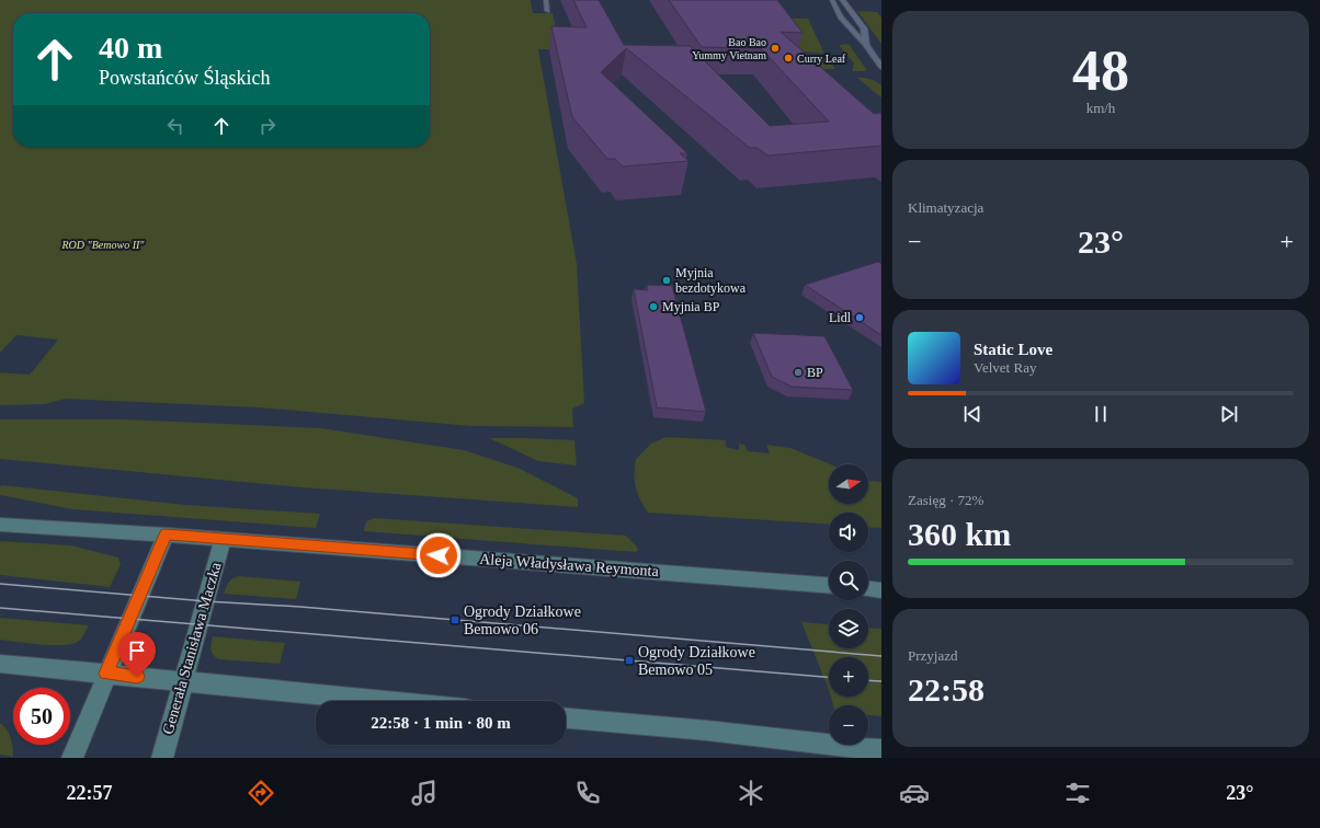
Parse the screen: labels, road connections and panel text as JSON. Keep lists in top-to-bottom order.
{
  "streets": {
    "main road": ["Aleja Władysława Reymonta", "Generała Stanisława Maczka"]
  },
  "crossings": [
    ["Aleja Władysława Reymonta", "Generała Stanisława Maczka"]
  ],
  "parks": ["ROD \"Bemowo II\""],
  "places": {
    "other": [
      "Bao Bao Yummy Vietnam",
      "Curry Leaf",
      "Myjnia bezdotykowa",
      "Myjnia BP",
      "Lidl",
      "BP"
    ],
    "transit": ["Ogrody Działkowe Bemowo 06", "Ogrody Działkowe Bemowo 05"]
  },
  "north": "right",
  "page": {
    "tile": [
      ["48", "km/h"],
      "Klimatyzacja",
      ["Zasięg · 72%", "360 km"],
      ["Przyjazd", "22:58"]
    ],
    "turn": ["40 m", "Powstańców Śląskich"],
    "heat": ["−", "23°", "+"],
    "song": ["Static Love", "Velvet Ray"],
    "map_buttons": ["+", "−"],
    "limit": "50",
    "trip": "22:58 · 1 min · 80 m",
    "tabs": ["22:57", "23°"]
  }
}
